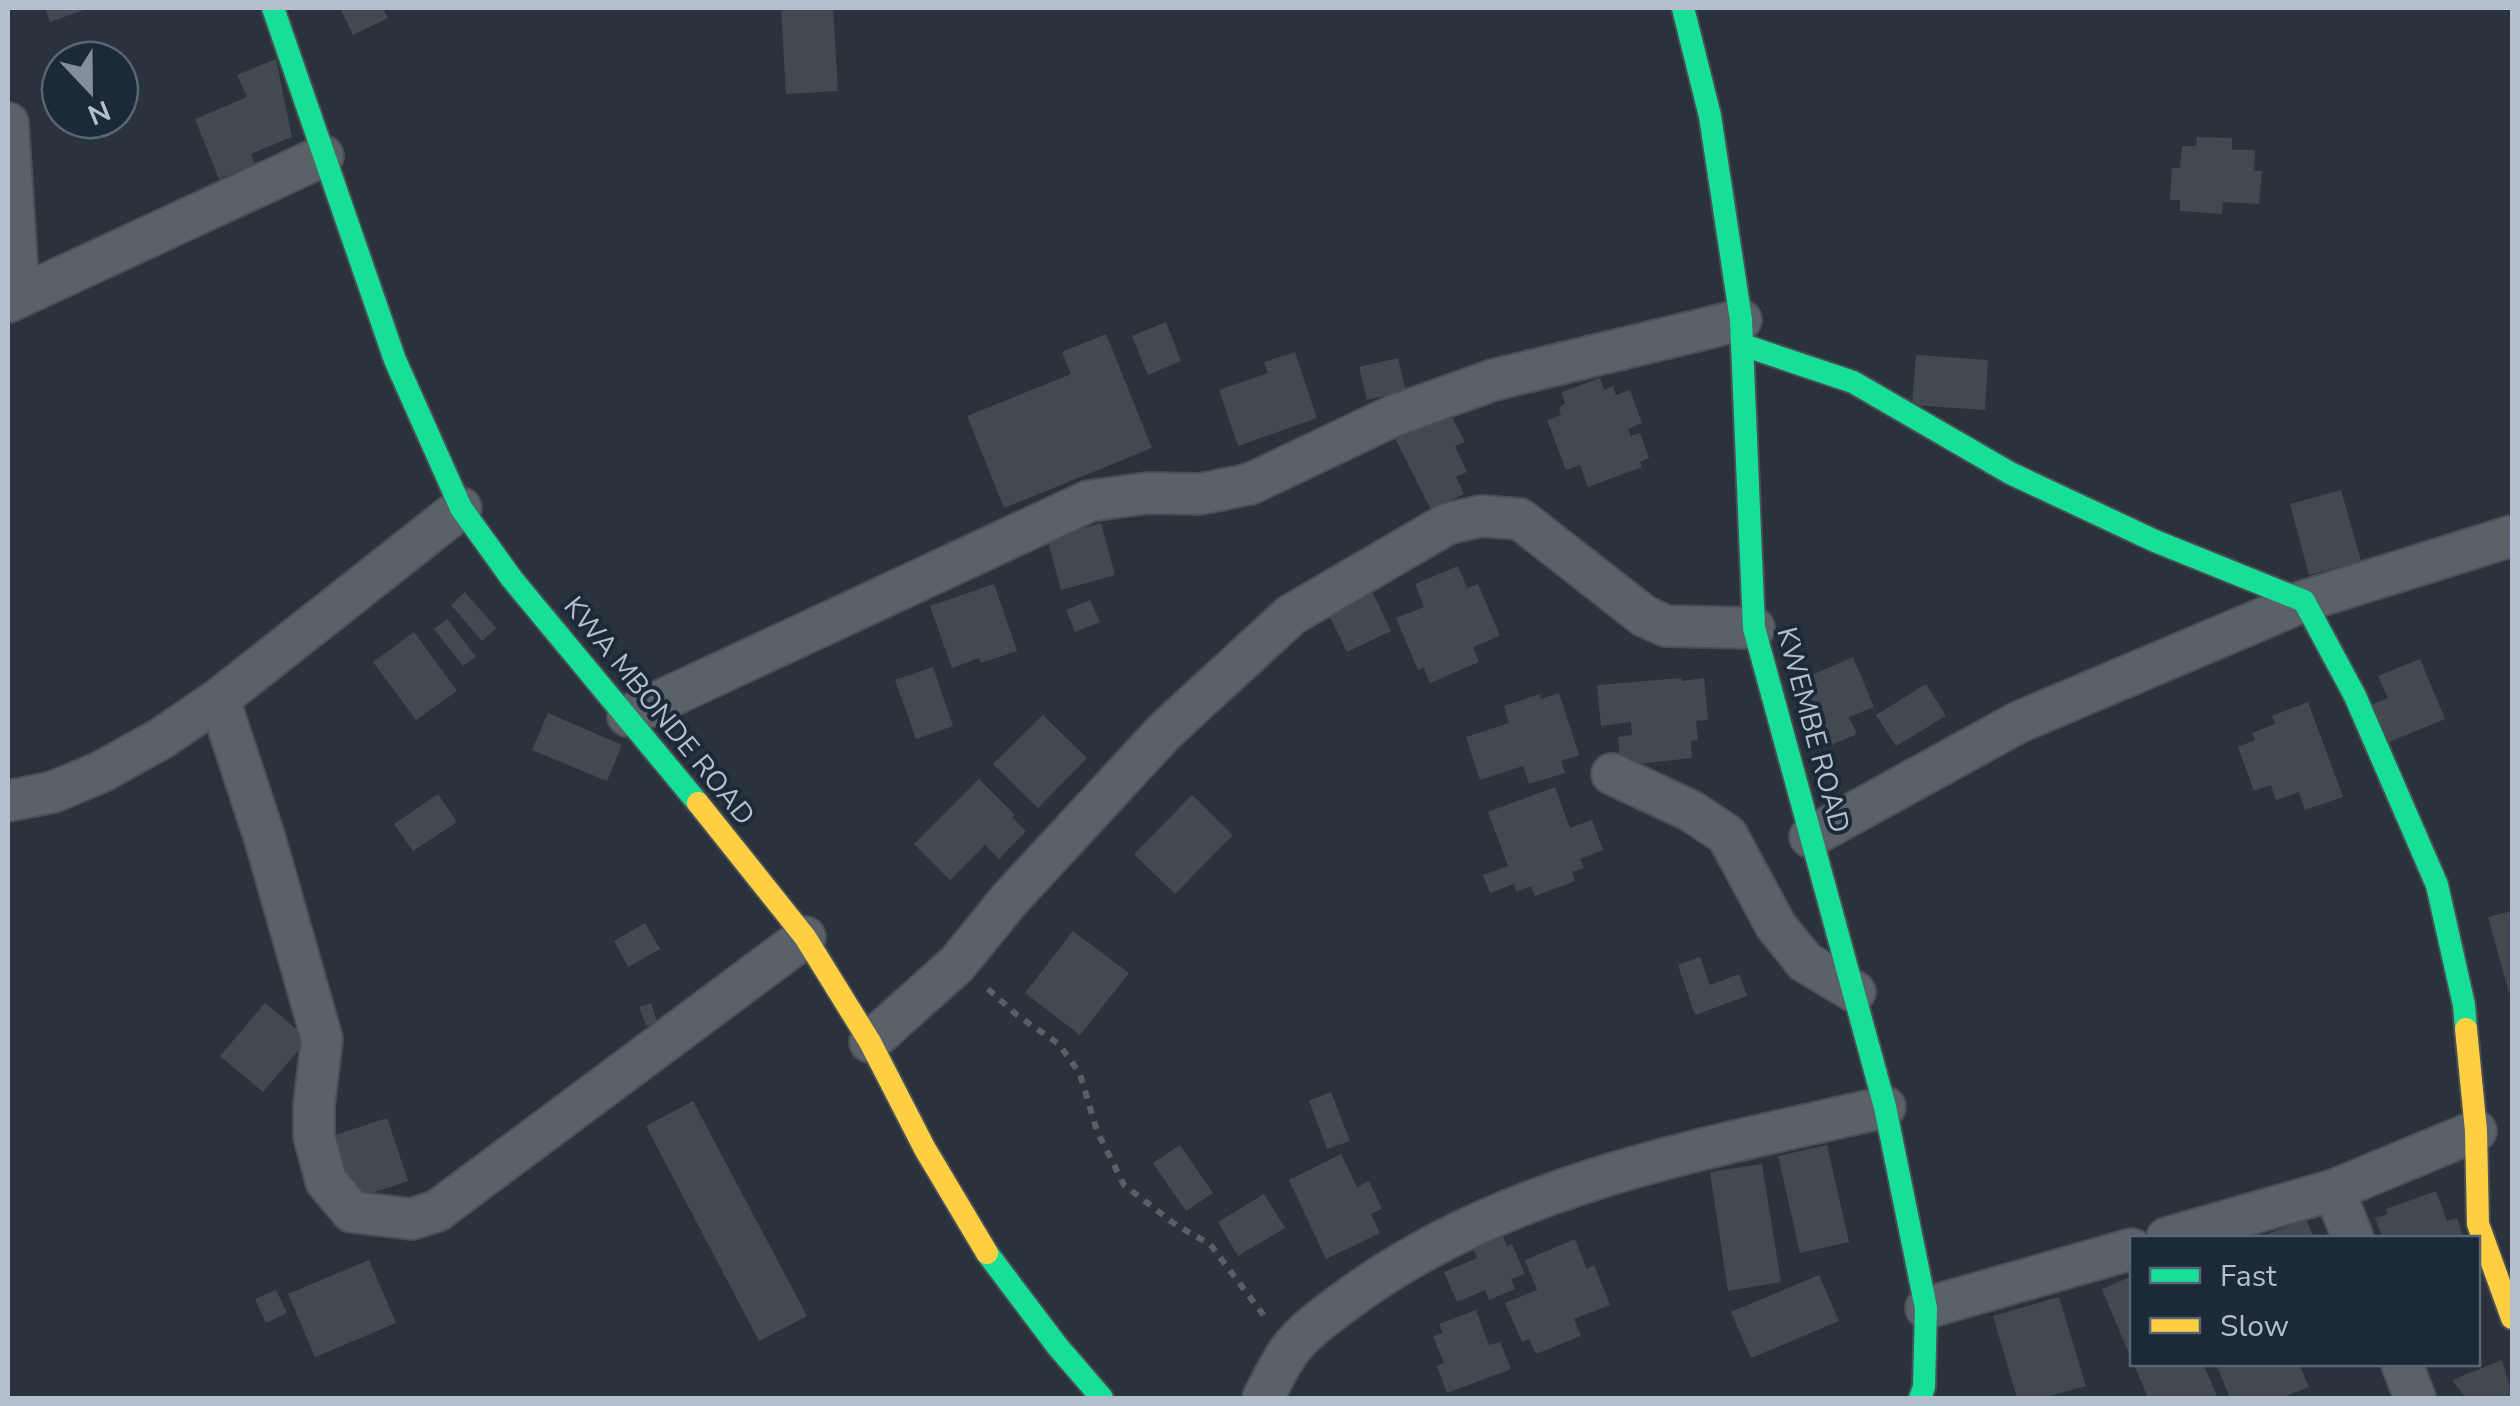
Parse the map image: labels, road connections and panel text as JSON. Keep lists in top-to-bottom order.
{
  "streets": {
    "street": ["KWA MBONDE ROAD", "KWEMBE ROAD"]
  },
  "legend": ["Fast", "Slow"],
  "north": "bottom"
}
